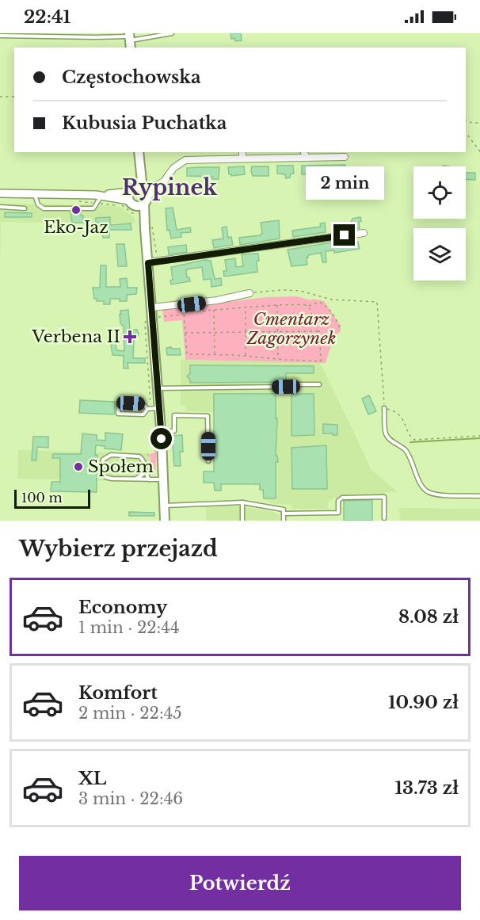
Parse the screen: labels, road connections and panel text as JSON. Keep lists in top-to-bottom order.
{
  "districts": ["Rypinek"],
  "parks": ["Cmentarz Zagorzynek"],
  "places": {
    "other": ["Eko-Jaz", "Społem"],
    "health": ["Verbena II"]
  },
  "scale_bar": "100 m",
  "page": {
    "status": "22:41",
    "banner": ["Częstochowska", "Kubusia Puchatka"],
    "bubble": "2 min",
    "scale": "100 m",
    "heading": "Wybierz przejazd",
    "list": [
      {
        "name": "Economy",
        "note": "1 min · 22:44",
        "value": "8.08 zł"
      },
      {
        "name": "Komfort",
        "note": "2 min · 22:45",
        "value": "10.90 zł"
      },
      {
        "name": "XL",
        "note": "3 min · 22:46",
        "value": "13.73 zł"
      }
    ],
    "buttons": "Potwierdź"
  }
}
